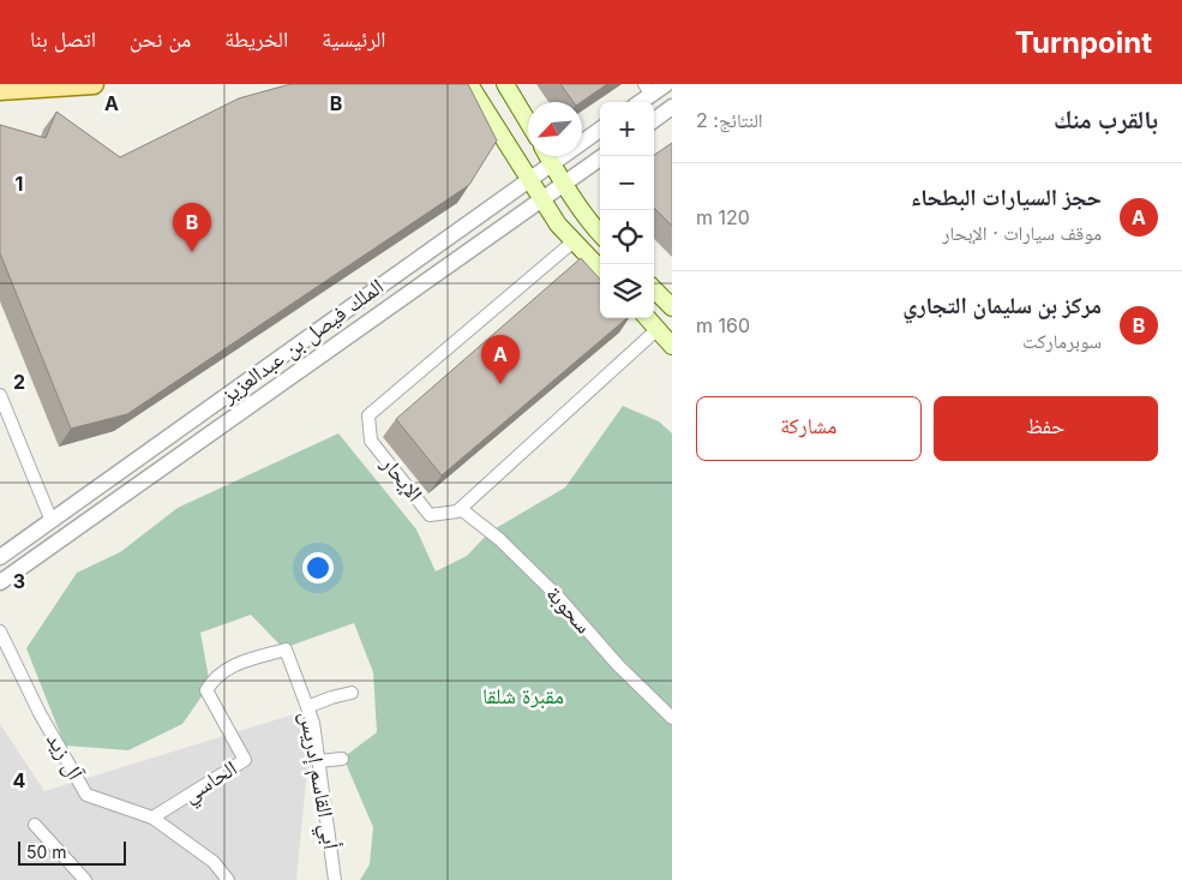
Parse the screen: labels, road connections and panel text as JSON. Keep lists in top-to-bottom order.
{
  "streets": {
    "street": [
      "الملك فيصل بن عبدالعزيز",
      "الإبحار",
      "سحوبة",
      "آل زيد",
      "أبي القاسم إدريس",
      "الحاسي"
    ]
  },
  "crossings": [
    ["الإبحار", "سحوبة"],
    ["آل زيد", "الحاسي"],
    ["أبي القاسم إدريس", "الحاسي"]
  ],
  "parks": ["مقبرة شلقا"],
  "scale_bar": "50 m",
  "north": "bottom left",
  "page": {
    "header": "Turnpoint",
    "nav": [
      "الرئيسية",
      "الخريطة",
      "من نحن",
      "اتصل بنا"
    ],
    "heading": ["بالقرب منك", "النتائج: 2"],
    "map_buttons": ["+", "−"],
    "list": [
      {
        "mark": "A",
        "name": "حجز السيارات البطحاء",
        "note": "موقف سيارات · الإبحار",
        "value": "120 m"
      },
      {
        "mark": "B",
        "name": "مركز بن سليمان التجاري",
        "note": "سوبرماركت",
        "value": "160 m"
      }
    ],
    "pins": ["B", "A"],
    "buttons": ["حفظ", "مشاركة"],
    "scale": "50 m"
  },
  "grid": {
    "columns": ["A", "B"],
    "rows": [
      "1",
      "2",
      "3",
      "4"
    ]
  }
}
